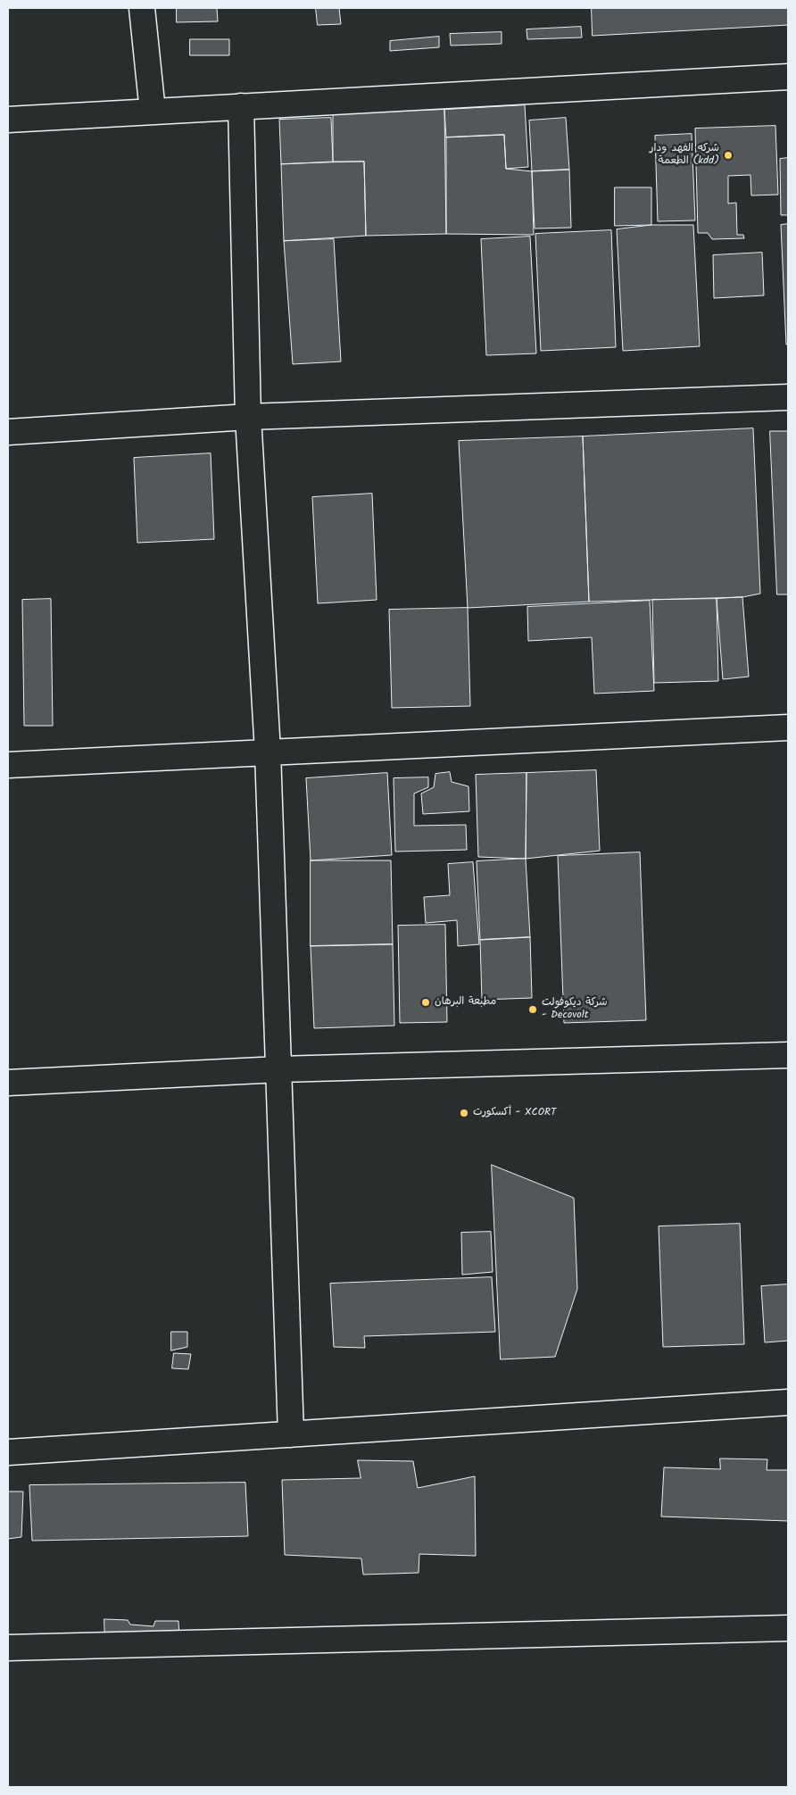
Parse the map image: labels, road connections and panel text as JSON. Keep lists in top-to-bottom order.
{
  "places": [
    "شركه الفهد ودار الطعمة (kdd)",
    "مطبعة البرهان",
    "شركة ديكوفولت - Decovolt",
    "أكسكورت - XCORT"
  ]
}
